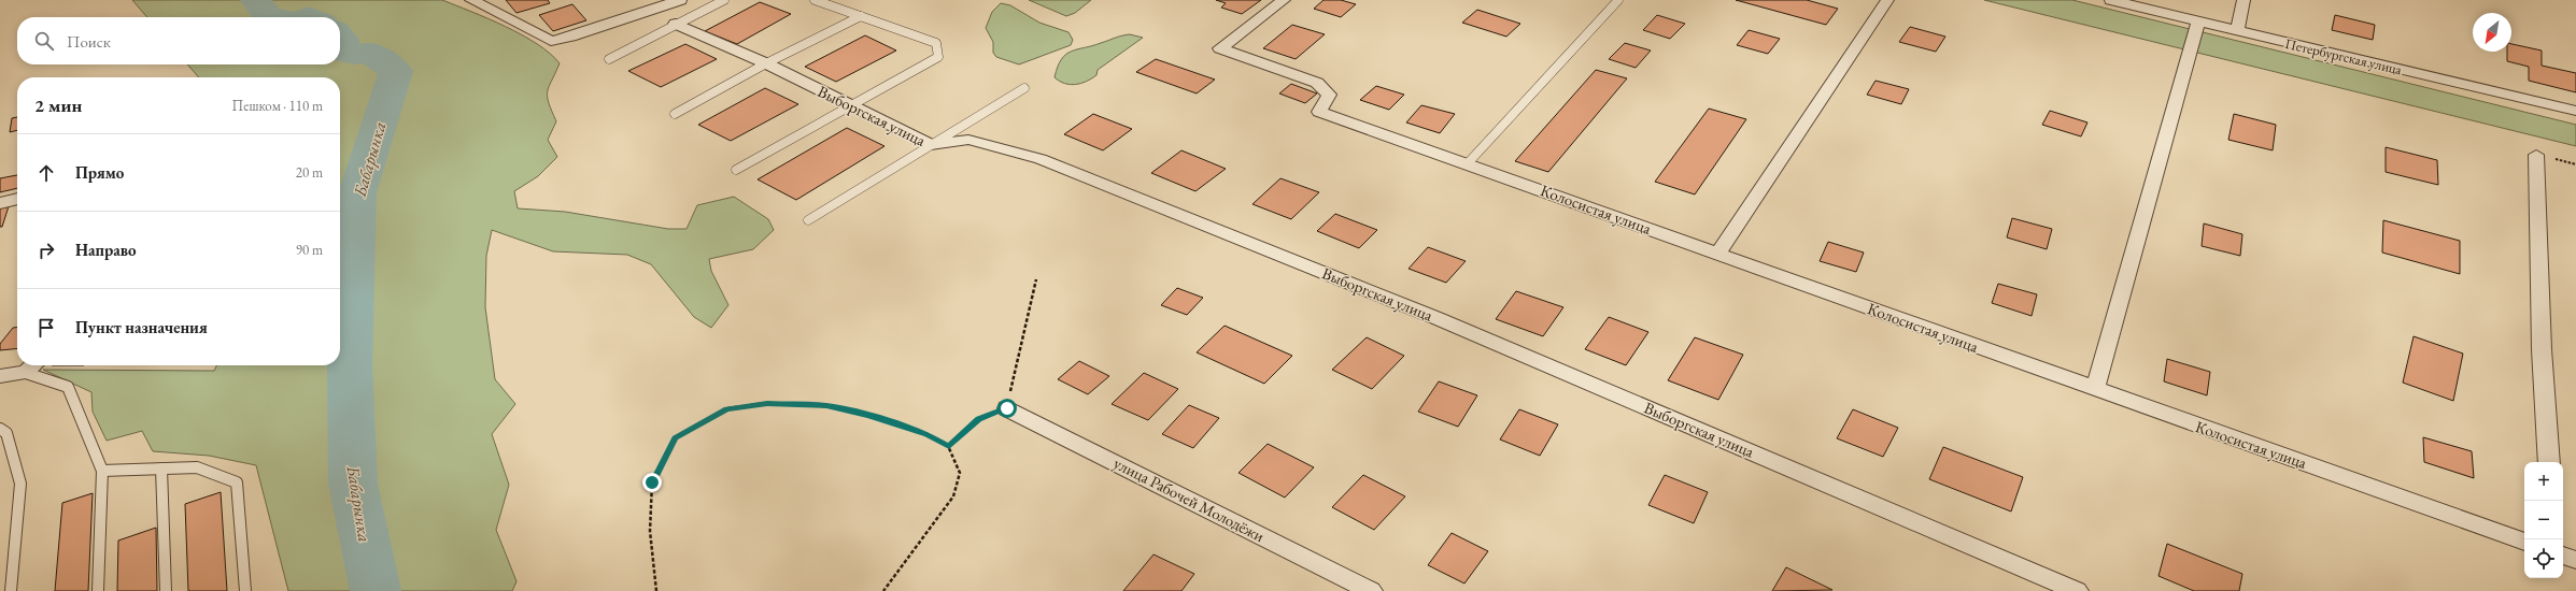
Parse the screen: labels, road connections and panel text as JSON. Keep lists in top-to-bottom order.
{
  "streets": {
    "street": [
      "Петербургская улица",
      "Выборгская улица",
      "Колосистая улица",
      "улица Рабочей Молодёжи"
    ]
  },
  "water": ["Бабарынка"],
  "north": "bottom left",
  "page": {
    "search": "Поиск",
    "heading": ["2 мин", "Пешком · 110 m"],
    "list": [
      ["Прямо", "20 m"],
      ["Направо", "90 m"],
      "Пункт назначения"
    ],
    "map_buttons": ["+", "−"]
  }
}
